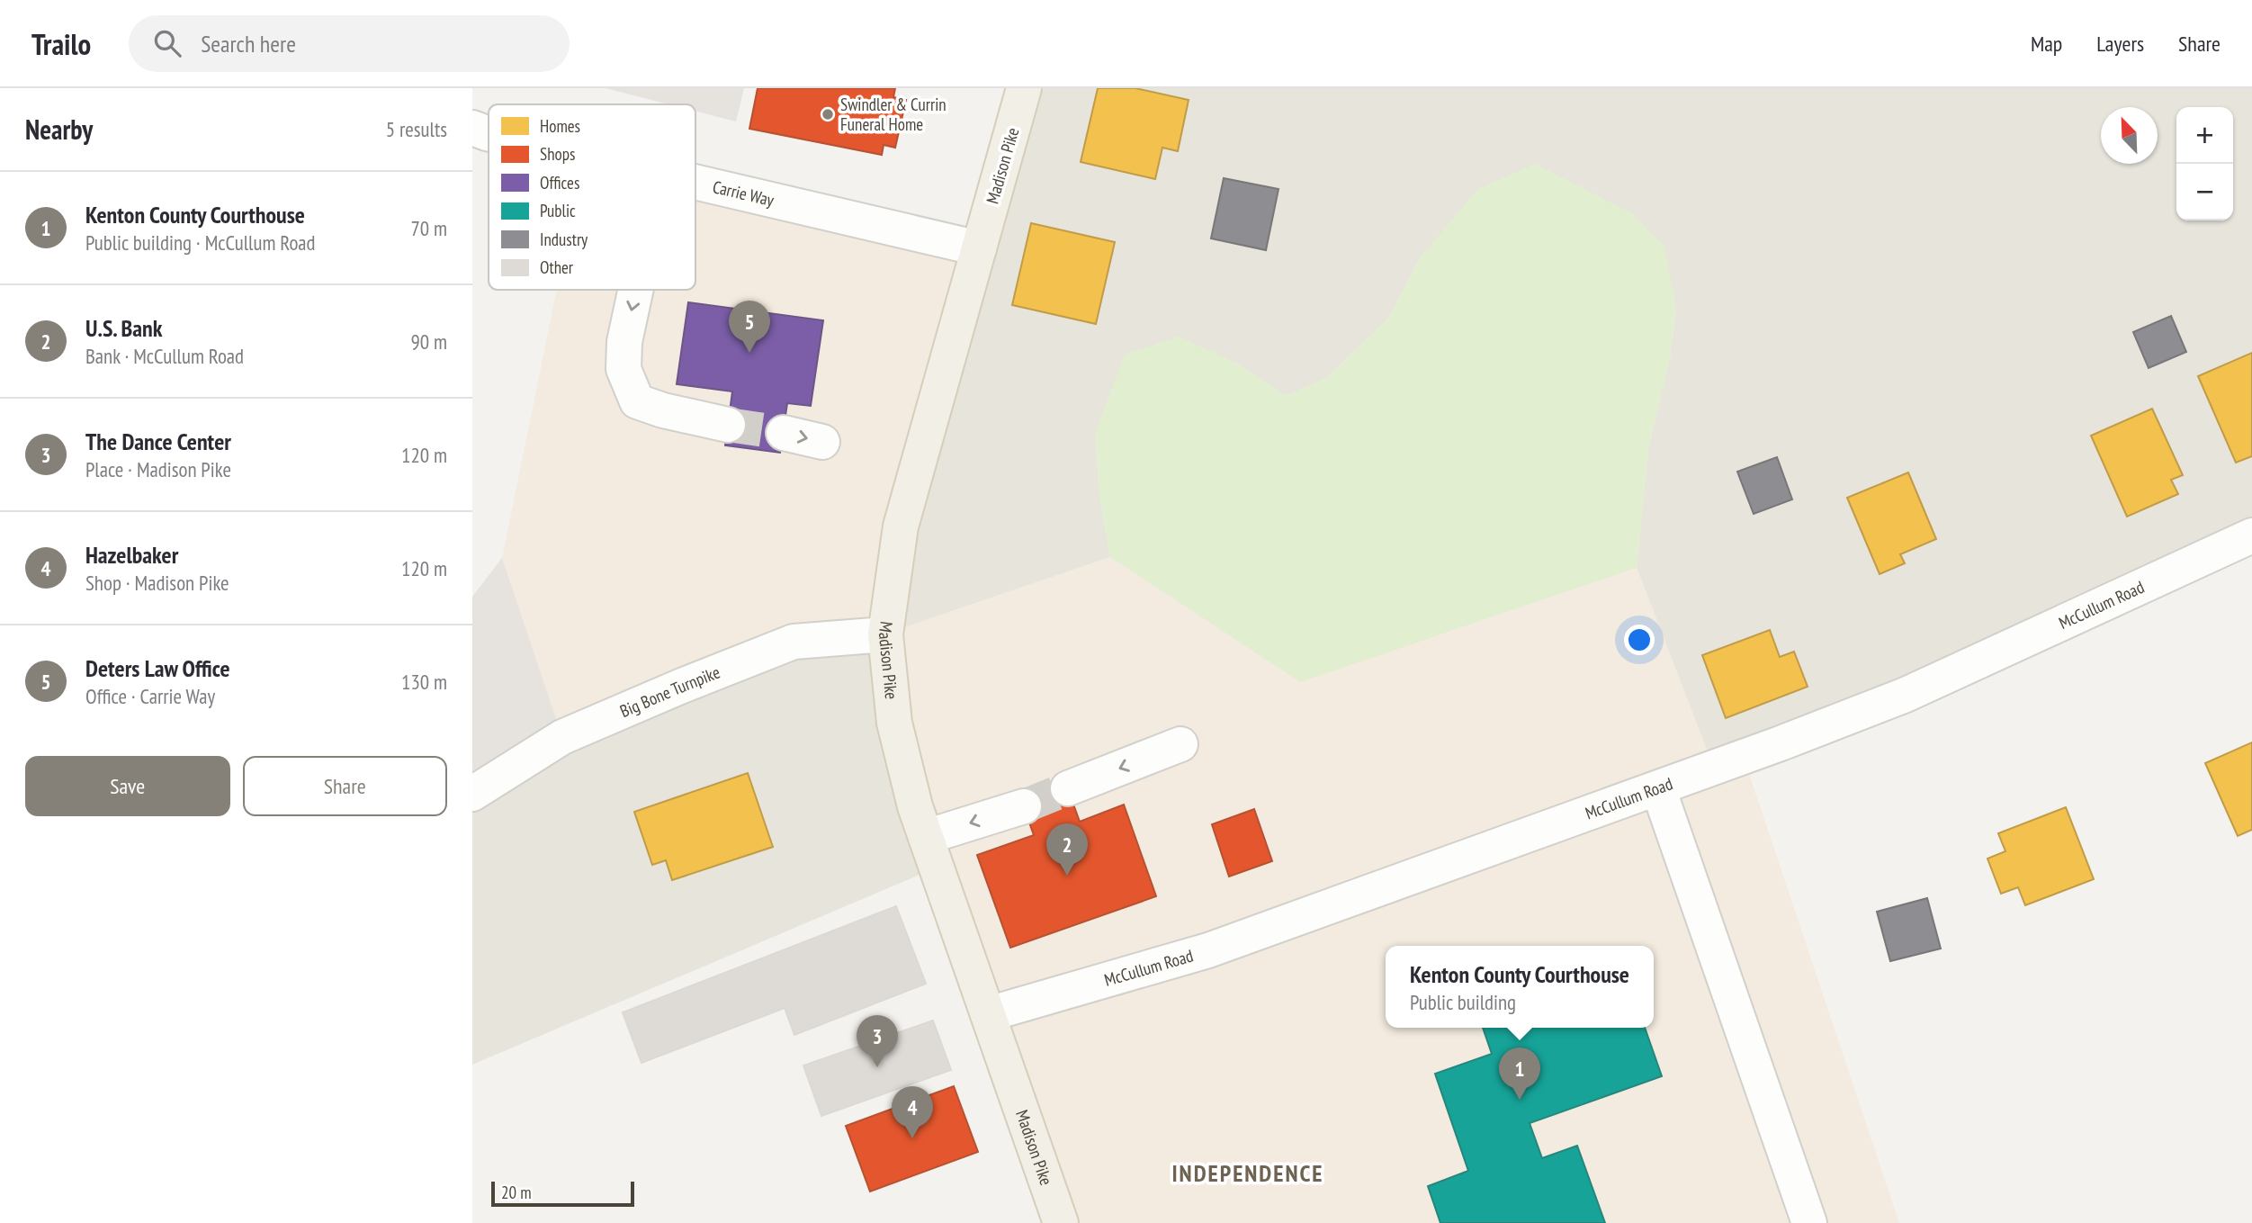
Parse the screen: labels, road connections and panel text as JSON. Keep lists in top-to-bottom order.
{
  "streets": {
    "main road": ["Madison Pike"],
    "street": ["Carrie Way", "McCullum Road", "Big Bone Turnpike"]
  },
  "crossings": [
    ["Madison Pike", "Carrie Way"],
    ["Madison Pike", "McCullum Road"],
    ["Madison Pike", "Big Bone Turnpike"]
  ],
  "districts": ["INDEPENDENCE"],
  "places": ["Swindler & Currin Funeral Home"],
  "legend": [
    "Homes",
    "Shops",
    "Offices",
    "Public",
    "Industry",
    "Other"
  ],
  "scale_bar": "20 m",
  "north": "top left",
  "page": {
    "header": "Trailo",
    "search": "Search here",
    "nav": ["Map", "Layers", "Share"],
    "heading": ["Nearby", "5 results"],
    "map_buttons": ["+", "−"],
    "list": [
      {
        "mark": "1",
        "name": "Kenton County Courthouse",
        "note": "Public building · McCullum Road",
        "value": "70 m"
      },
      {
        "mark": "2",
        "name": "U.S. Bank",
        "note": "Bank · McCullum Road",
        "value": "90 m"
      },
      {
        "mark": "3",
        "name": "The Dance Center",
        "note": "Place · Madison Pike",
        "value": "120 m"
      },
      {
        "mark": "4",
        "name": "Hazelbaker",
        "note": "Shop · Madison Pike",
        "value": "120 m"
      },
      {
        "mark": "5",
        "name": "Deters Law Office",
        "note": "Office · Carrie Way",
        "value": "130 m"
      }
    ],
    "pins": [
      "5",
      "2",
      "3",
      "1",
      "4"
    ],
    "buttons": ["Save", "Share"],
    "popup": ["Kenton County Courthouse", "Public building"],
    "scale": "20 m"
  }
}
